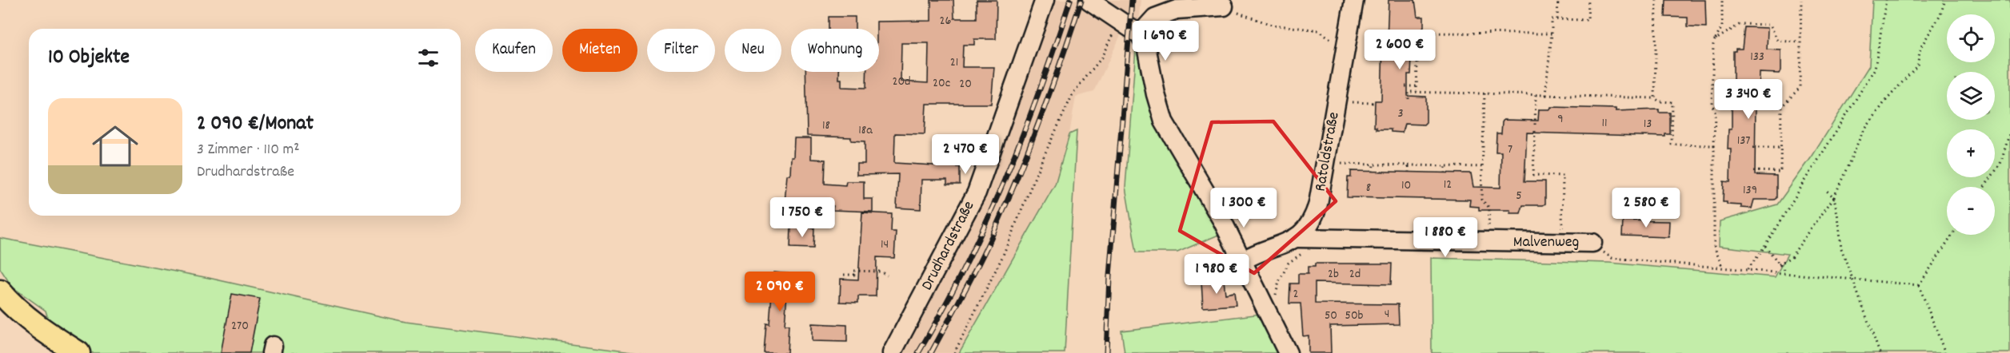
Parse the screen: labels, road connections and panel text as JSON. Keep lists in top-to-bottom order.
{
  "streets": {
    "street": ["Ratoldstraße", "Malvenweg", "Drudhardstraße"]
  },
  "crossings": [
    ["Ratoldstraße", "Malvenweg"]
  ],
  "house_numbers": [
    "26",
    "133",
    "21",
    "20d",
    "20c",
    "20",
    "3",
    "9",
    "11",
    "13",
    "18",
    "18a",
    "137",
    "7",
    "12",
    "10",
    "8",
    "139",
    "5",
    "14",
    "2b",
    "2d",
    "2",
    "4",
    "50",
    "50b",
    "270"
  ],
  "page": {
    "map_buttons": ["+", "−"],
    "price": [
      "1 690 €",
      "2 600 €",
      "3 340 €",
      "2 470 €",
      "1 300 €",
      "2 580 €",
      "1 750 €",
      "1 880 €",
      "1 980 €",
      "2 090 €"
    ],
    "chip": [
      "Kaufen",
      "Mieten",
      "Filter",
      "Neu",
      "Wohnung"
    ],
    "heading": "10 Objekte",
    "list": [
      {
        "name": "2 090 €/Monat",
        "note": "3 Zimmer · 110 m² · Drudhardstraße"
      }
    ]
  }
}
